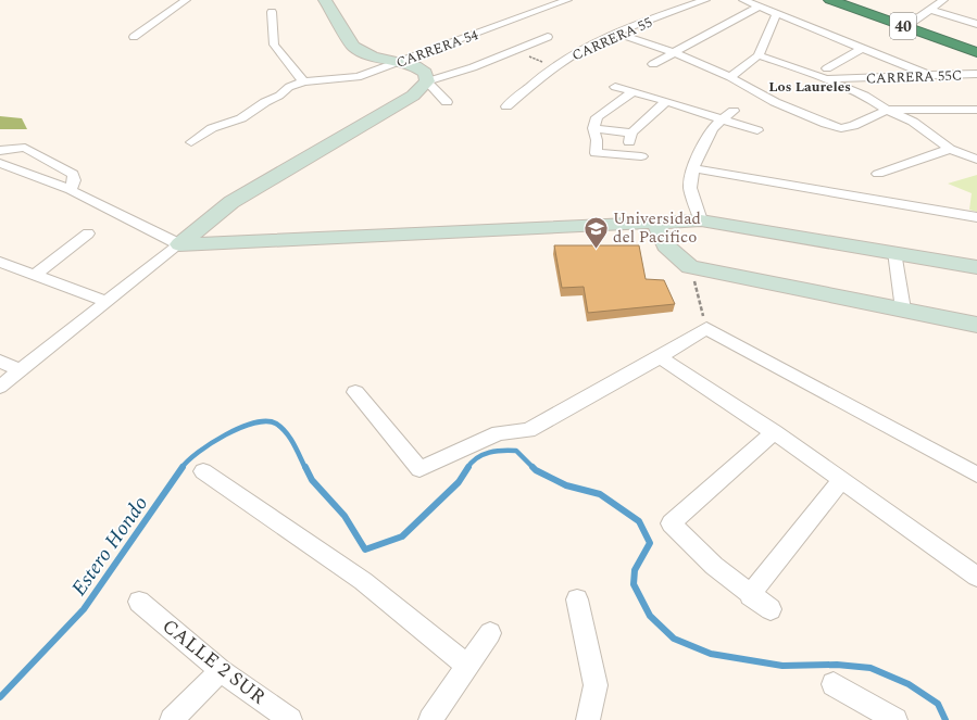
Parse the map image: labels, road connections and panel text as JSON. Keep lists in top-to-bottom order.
{
  "streets": {
    "highway": ["40"],
    "street": [
      "CARRERA 55",
      "CARRERA 54",
      "CARRERA 55C",
      "CALLE 2 SUR"
    ]
  },
  "districts": ["Los Laureles"],
  "water": ["Estero Hondo"],
  "places": {
    "school or university": ["Universidad del Pacifico"]
  }
}
